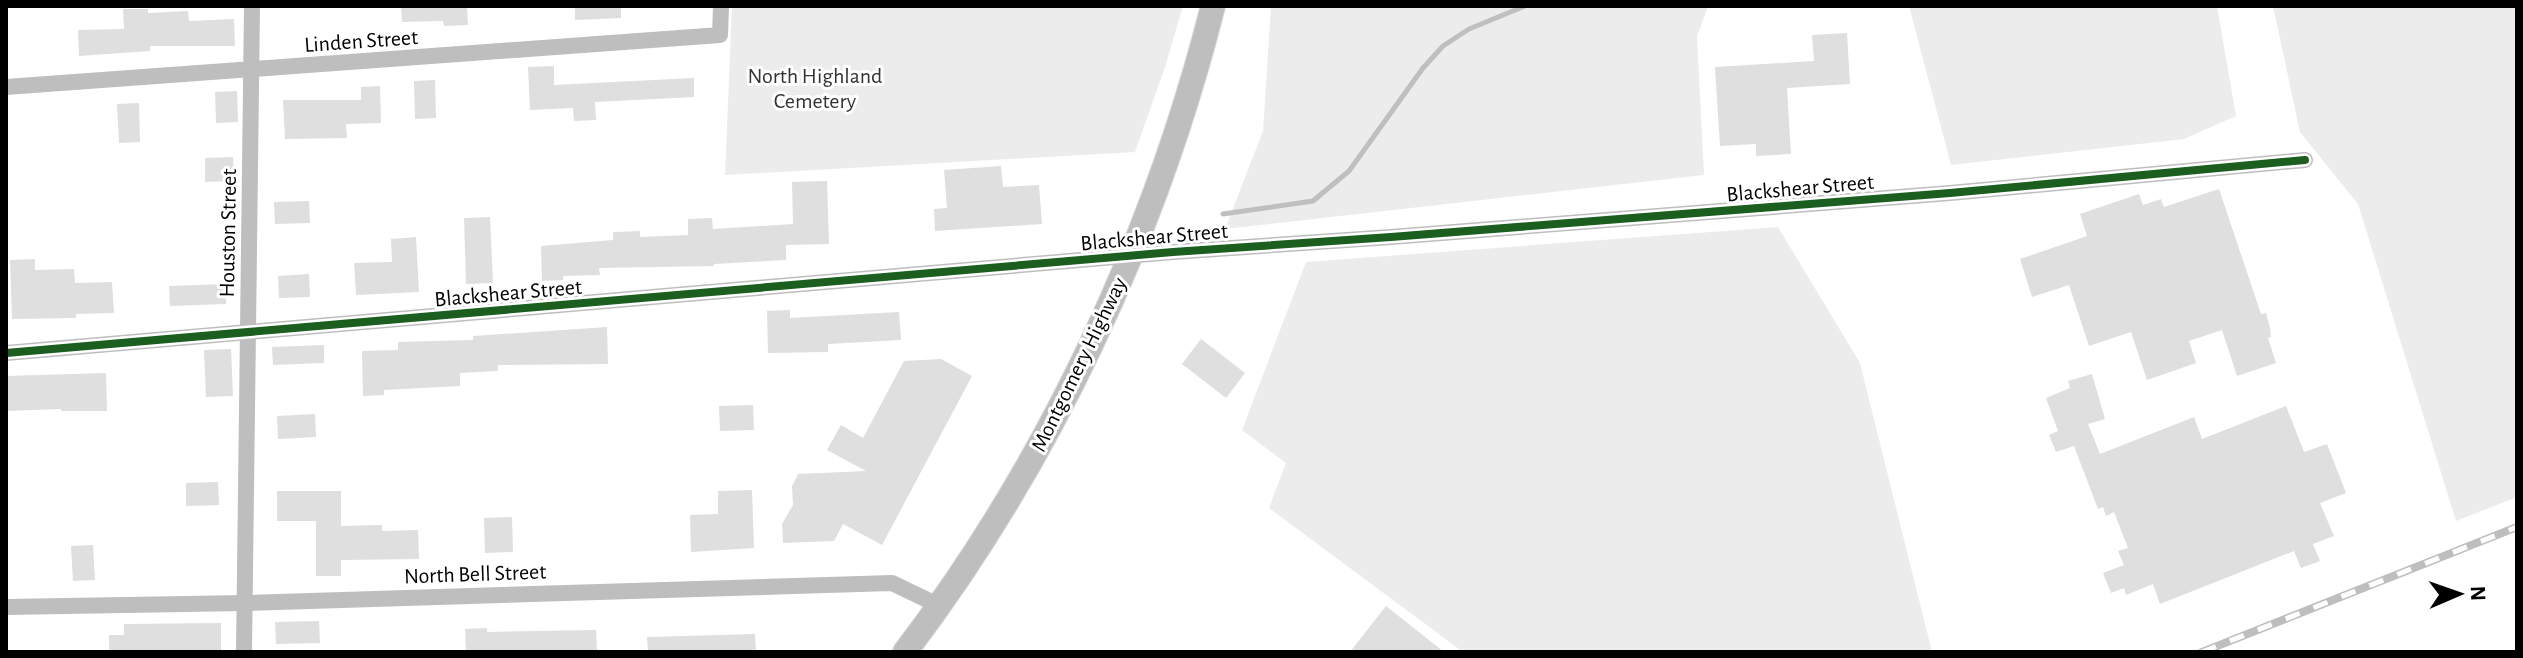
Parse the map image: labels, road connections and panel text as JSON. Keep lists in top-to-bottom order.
{
  "streets": {
    "main road": ["Montgomery Highway"],
    "street": [
      "Linden Street",
      "Blackshear Street",
      "Houston Street",
      "North Bell Street"
    ]
  },
  "crossings": [
    ["Linden Street", "Houston Street"],
    ["Blackshear Street", "Houston Street"],
    ["Blackshear Street", "Montgomery Highway"],
    ["Houston Street", "North Bell Street"],
    ["Montgomery Highway", "North Bell Street"]
  ],
  "parks": ["North Highland Cemetery"],
  "north": "right"
}
